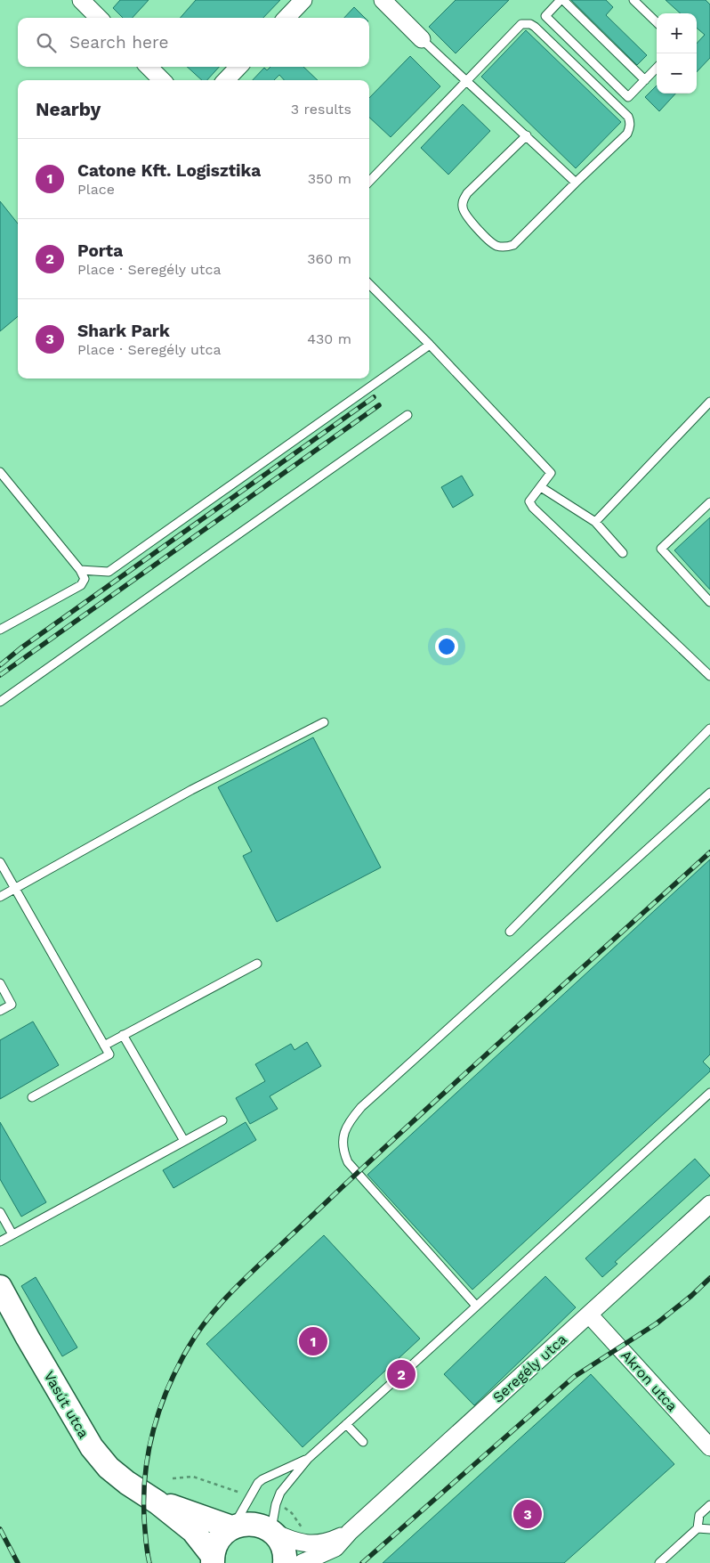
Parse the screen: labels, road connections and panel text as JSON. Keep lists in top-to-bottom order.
{
  "streets": {
    "street": ["Seregély utca", "Akron utca", "Vasút utca"]
  },
  "crossings": [
    ["Seregély utca", "Akron utca"]
  ],
  "page": {
    "map_buttons": ["+", "−"],
    "search": "Search here",
    "heading": ["Nearby", "3 results"],
    "list": [
      {
        "mark": "1",
        "name": "Catone Kft. Logisztika",
        "note": "Place",
        "value": "350 m"
      },
      {
        "mark": "2",
        "name": "Porta",
        "note": "Place · Seregély utca",
        "value": "360 m"
      },
      {
        "mark": "3",
        "name": "Shark Park",
        "note": "Place · Seregély utca",
        "value": "430 m"
      }
    ],
    "pins": ["1", "2", "3"]
  }
}
